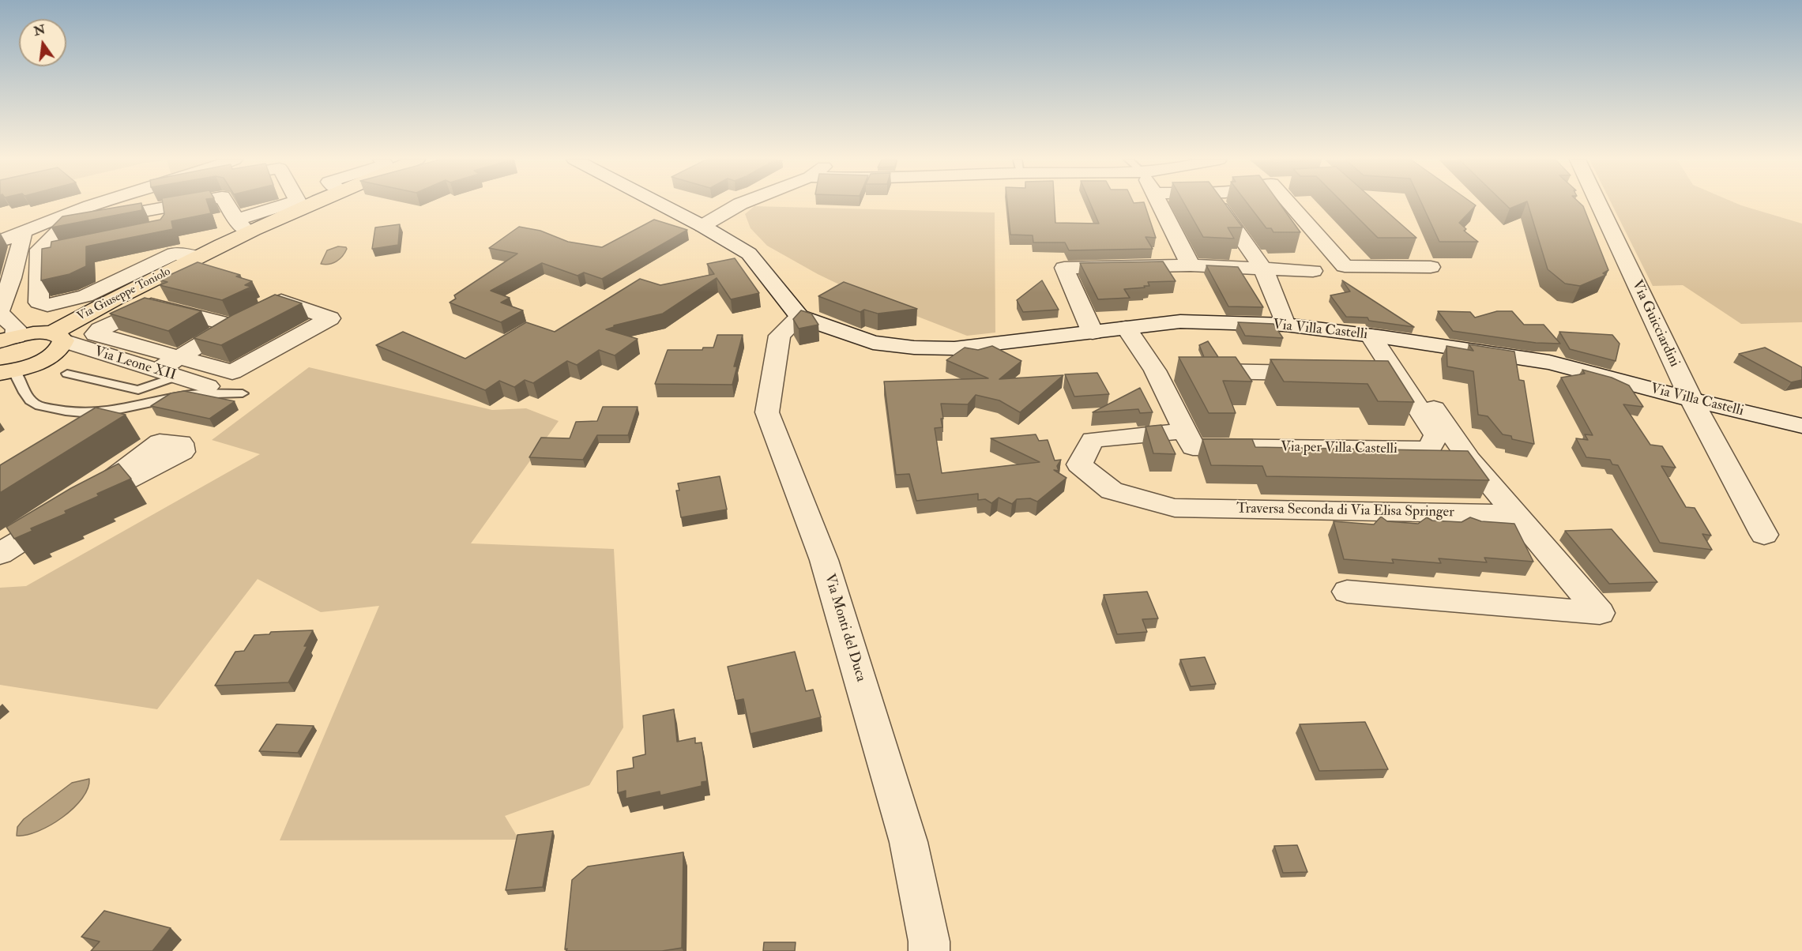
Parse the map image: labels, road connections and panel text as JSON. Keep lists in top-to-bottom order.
{
  "streets": {
    "main road": ["Via Giuseppe Toniolo"],
    "street": [
      "Via Guicciardini",
      "Via Villa Castelli",
      "Via Leone XII",
      "Via per Villa Castelli",
      "Traversa Seconda di Via Elisa Springer",
      "Via Monti del Duca"
    ]
  },
  "crossings": [
    ["Via Giuseppe Toniolo", "Via Leone XII"],
    ["Via Guicciardini", "Via Villa Castelli"],
    ["Via Villa Castelli", "Via Monti del Duca"],
    ["Via per Villa Castelli", "Traversa Seconda di Via Elisa Springer"]
  ],
  "north": "top"
}
